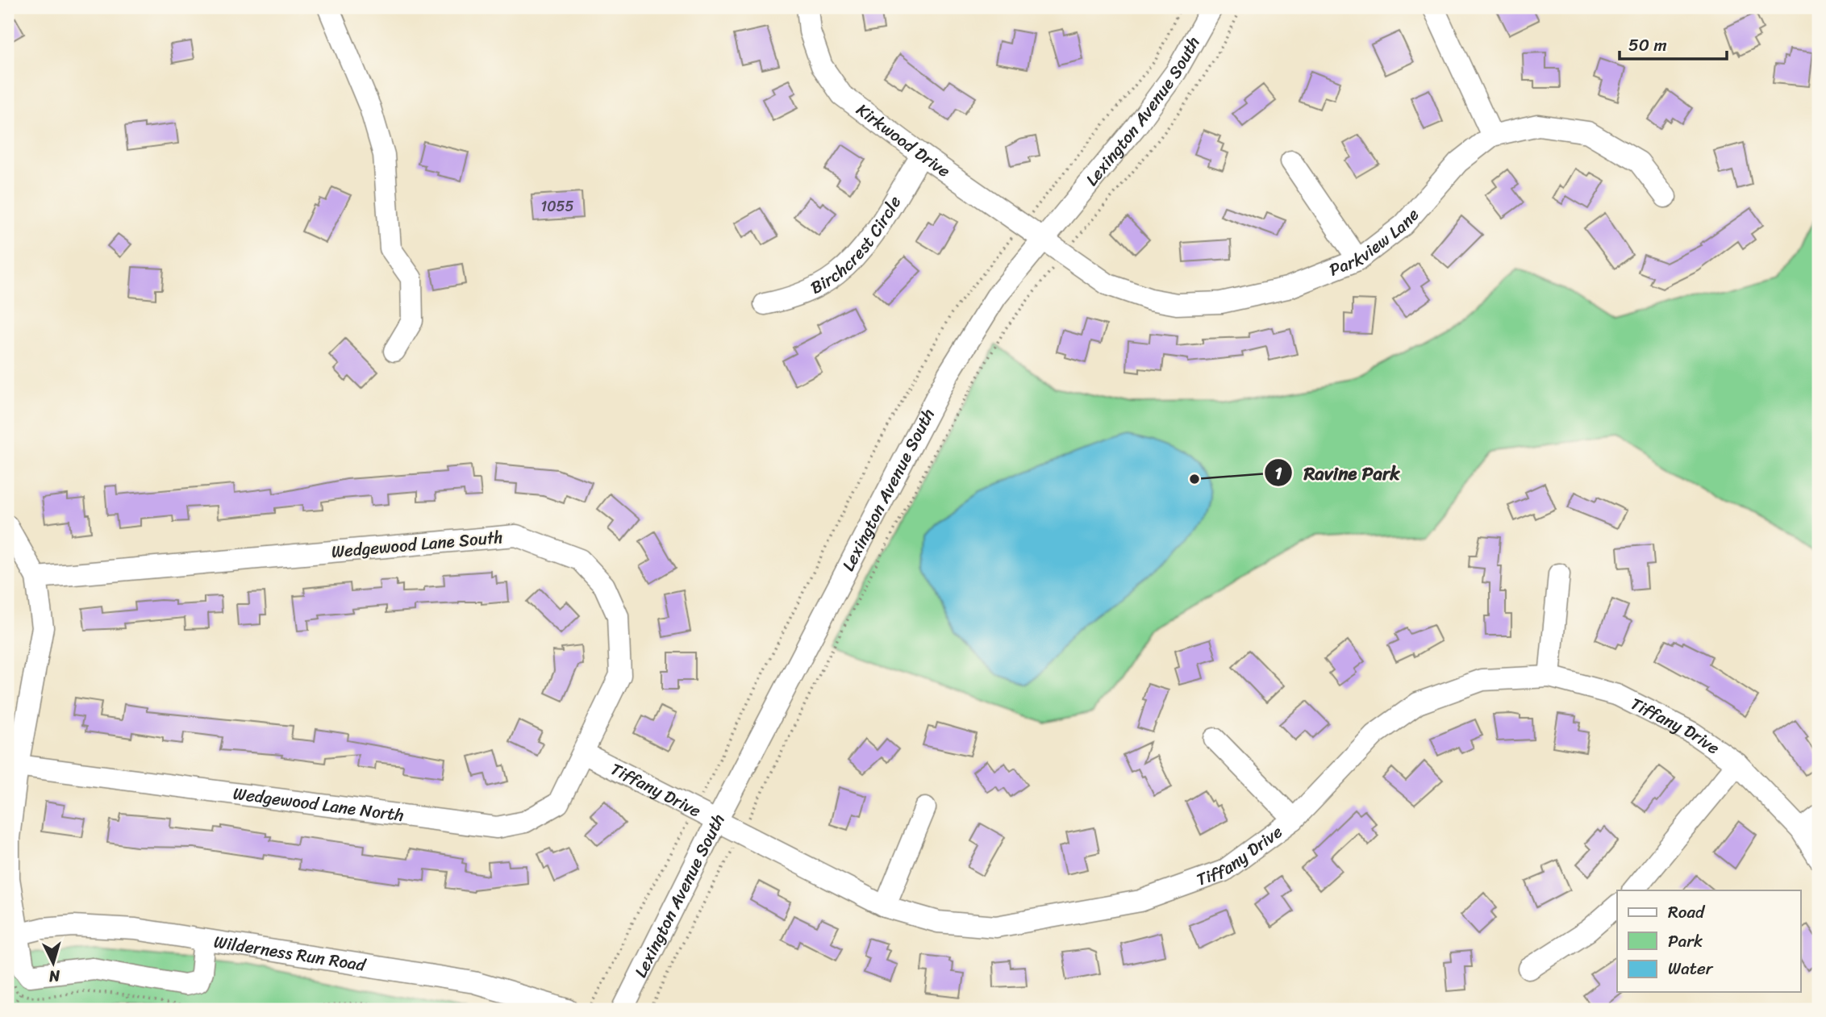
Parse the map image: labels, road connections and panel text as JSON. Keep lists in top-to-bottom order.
{
  "streets": {
    "street": [
      "Lexington Avenue South",
      "Kirkwood Drive",
      "Parkview Lane",
      "Birchcrest Circle",
      "Wedgewood Lane South",
      "Tiffany Drive",
      "Wedgewood Lane North",
      "Wilderness Run Road"
    ]
  },
  "crossings": [
    ["Lexington Avenue South", "Kirkwood Drive"],
    ["Lexington Avenue South", "Parkview Lane"],
    ["Lexington Avenue South", "Tiffany Drive"],
    ["Kirkwood Drive", "Parkview Lane"],
    ["Kirkwood Drive", "Birchcrest Circle"],
    ["Wedgewood Lane South", "Tiffany Drive"],
    ["Wedgewood Lane South", "Wedgewood Lane North"],
    ["Tiffany Drive", "Wedgewood Lane North"]
  ],
  "places": ["Ravine Park"],
  "house_numbers": ["1055"],
  "legend": ["Road", "Park", "Water"],
  "scale_bar": "50 m",
  "north": "bottom"
}
